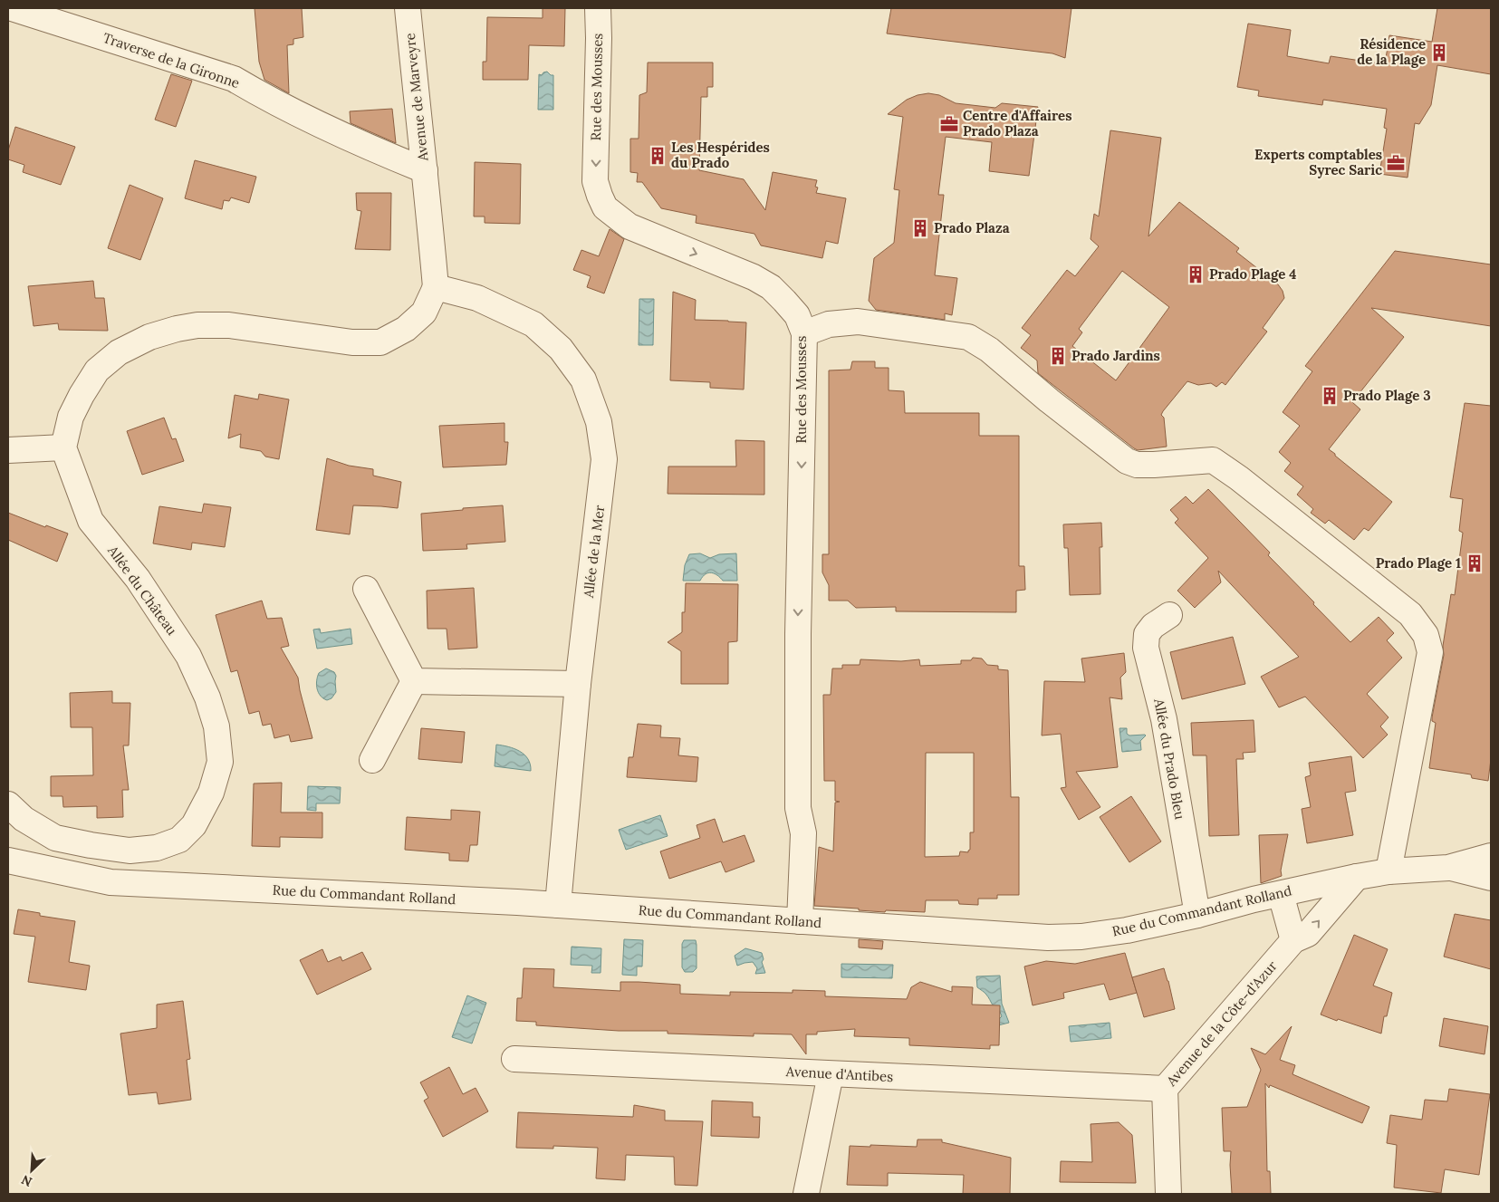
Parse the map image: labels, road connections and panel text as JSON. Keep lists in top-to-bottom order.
{
  "streets": {
    "street": [
      "Traverse de la Gironne",
      "Rue des Mousses",
      "Avenue de Marveyre",
      "Allée de la Mer",
      "Allée du Château",
      "Allée du Prado Bleu",
      "Rue du Commandant Rolland",
      "Avenue de la Côte-d'Azur",
      "Avenue d'Antibes"
    ]
  },
  "crossings": [
    ["Traverse de la Gironne", "Avenue de Marveyre"],
    ["Rue des Mousses", "Rue du Commandant Rolland"],
    ["Avenue de Marveyre", "Allée de la Mer"],
    ["Allée de la Mer", "Rue du Commandant Rolland"],
    ["Allée du Prado Bleu", "Rue du Commandant Rolland"],
    ["Rue du Commandant Rolland", "Avenue de la Côte-d'Azur"],
    ["Avenue de la Côte-d'Azur", "Avenue d'Antibes"]
  ],
  "one_way": ["Rue des Mousses"],
  "places": {
    "building": [
      "Résidence de la Plage",
      "Les Hespérides du Prado",
      "Prado Plaza",
      "Prado Plage 4",
      "Prado Jardins",
      "Prado Plage 3",
      "Prado Plage 1"
    ],
    "office": ["Centre d'Affaires Prado Plaza", "Experts comptables Syrec Saric"]
  },
  "north": "bottom left"
}
